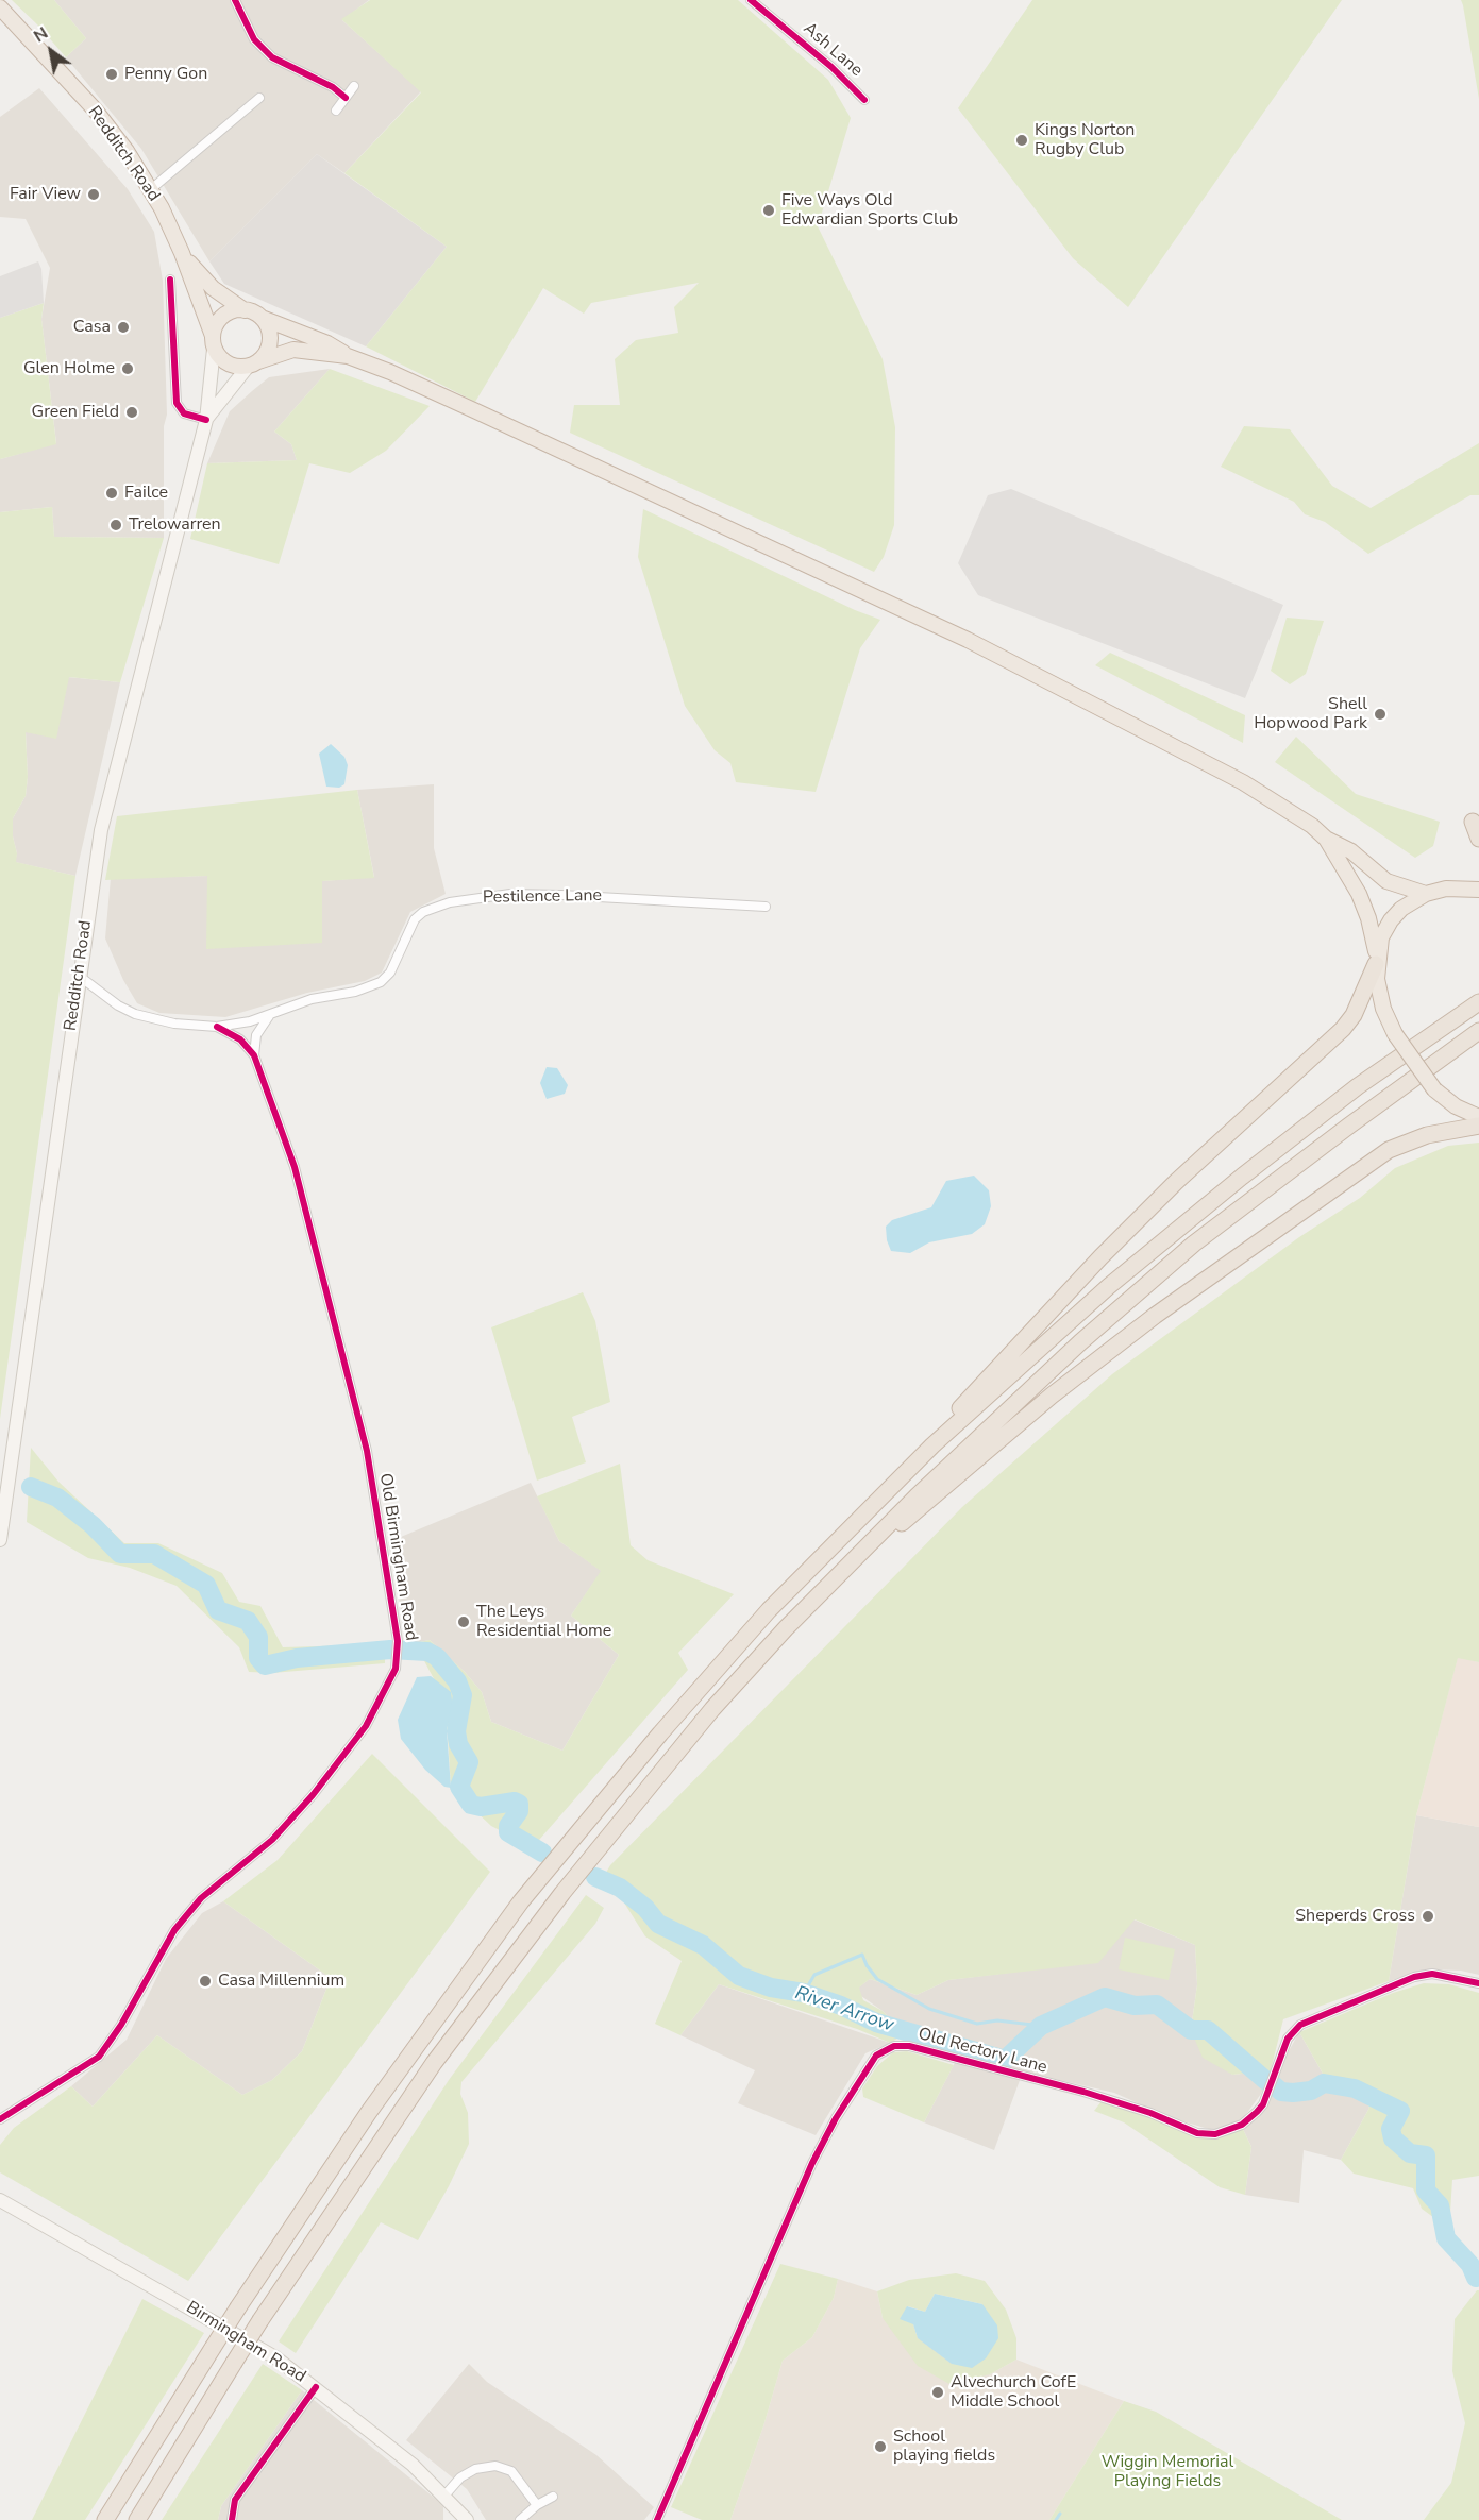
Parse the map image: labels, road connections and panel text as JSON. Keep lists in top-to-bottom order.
{
  "streets": {
    "highway": ["Redditch Road"],
    "main road": ["Birmingham Road"],
    "street": [
      "Ash Lane",
      "Pestilence Lane",
      "Old Birmingham Road",
      "Old Rectory Lane"
    ]
  },
  "crossings": [
    ["Pestilence Lane", "Old Birmingham Road"]
  ],
  "water": ["River Arrow"],
  "parks": ["Wiggin Memorial Playing Fields"],
  "places": [
    "Penny Gon",
    "Kings Norton Rugby Club",
    "Fair View",
    "Five Ways Old Edwardian Sports Club",
    "Casa",
    "Glen Holme",
    "Green Field",
    "Failce",
    "Trelowarren",
    "Shell Hopwood Park",
    "The Leys Residential Home",
    "Sheperds Cross",
    "Casa Millennium",
    "Alvechurch CofE Middle School",
    "School playing fields"
  ],
  "north": "top left"
}
